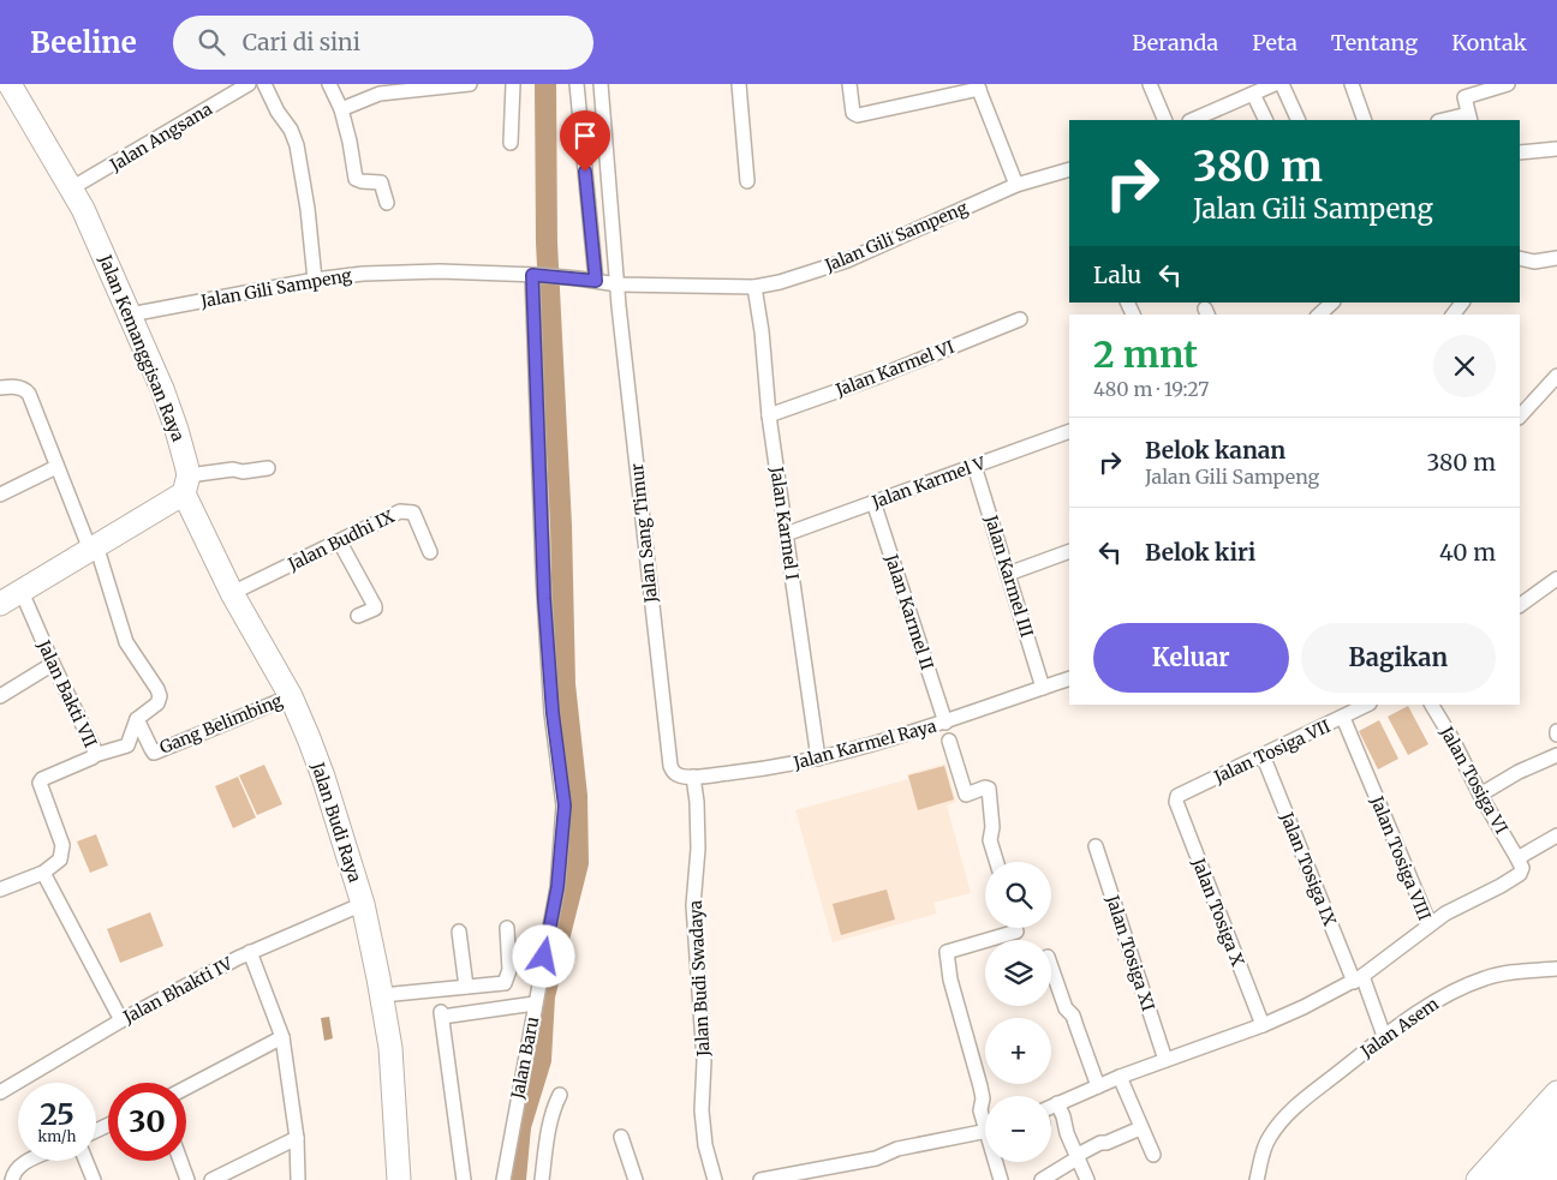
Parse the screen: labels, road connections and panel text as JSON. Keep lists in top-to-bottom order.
{
  "streets": {
    "main road": ["Jalan Kemanggisan Raya", "Jalan Budi Raya"],
    "street": [
      "Jalan Angsana",
      "Jalan Gili Sampeng",
      "Jalan Karmel VI",
      "Jalan Karmel V",
      "Jalan Karmel I",
      "Jalan Sang Timur",
      "Jalan Budhi IX",
      "Jalan Karmel III",
      "Jalan Karmel II",
      "Jalan Bakti VII",
      "Gang Belimbing",
      "Jalan Karmel Raya",
      "Jalan Tosiga VII",
      "Jalan Tosiga VI",
      "Jalan Tosiga VIII",
      "Jalan Tosiga IX",
      "Jalan Tosiga X",
      "Jalan Tosiga XI",
      "Jalan Budi Swadaya",
      "Jalan Bhakti IV",
      "Jalan Asem",
      "Jalan Baru"
    ]
  },
  "crossings": [
    ["Jalan Angsana", "Jalan Kemanggisan Raya"],
    ["Jalan Gili Sampeng", "Jalan Kemanggisan Raya"],
    ["Jalan Gili Sampeng", "Jalan Karmel I"],
    ["Jalan Gili Sampeng", "Jalan Sang Timur"],
    ["Jalan Gili Sampeng", "Jalan Baru"],
    ["Jalan Kemanggisan Raya", "Jalan Budi Raya"],
    ["Jalan Karmel VI", "Jalan Karmel I"],
    ["Jalan Karmel V", "Jalan Karmel I"],
    ["Jalan Karmel V", "Jalan Karmel III"],
    ["Jalan Karmel V", "Jalan Karmel II"],
    ["Jalan Karmel I", "Jalan Karmel Raya"],
    ["Jalan Sang Timur", "Jalan Karmel Raya"],
    ["Jalan Sang Timur", "Jalan Budi Swadaya"],
    ["Jalan Budhi IX", "Jalan Budi Raya"],
    ["Jalan Karmel III", "Jalan Karmel Raya"],
    ["Jalan Karmel II", "Jalan Karmel Raya"],
    ["Gang Belimbing", "Jalan Budi Raya"],
    ["Jalan Karmel Raya", "Jalan Budi Swadaya"],
    ["Jalan Tosiga VII", "Jalan Tosiga VIII"],
    ["Jalan Tosiga VII", "Jalan Tosiga IX"],
    ["Jalan Tosiga VII", "Jalan Tosiga X"],
    ["Jalan Budi Raya", "Jalan Bhakti IV"],
    ["Jalan Tosiga VIII", "Jalan Tosiga IX"],
    ["Jalan Tosiga VIII", "Jalan Tosiga X"],
    ["Jalan Tosiga VIII", "Jalan Tosiga XI"],
    ["Jalan Tosiga IX", "Jalan Asem"]
  ],
  "page": {
    "header": "Beeline",
    "search": "Cari di sini",
    "nav": [
      "Beranda",
      "Peta",
      "Tentang",
      "Kontak"
    ],
    "turn": ["380 m", "Jalan Gili Sampeng"],
    "then": "Lalu",
    "heading": ["2 mnt", "480 m · 19:27"],
    "list": [
      {
        "name": "Belok kanan",
        "note": "Jalan Gili Sampeng",
        "value": "380 m"
      },
      {
        "name": "Belok kiri",
        "value": "40 m"
      }
    ],
    "buttons": ["Keluar", "Bagikan"],
    "map_buttons": ["+", "−"],
    "speed": "25 km/h",
    "limit": "30"
  }
}
